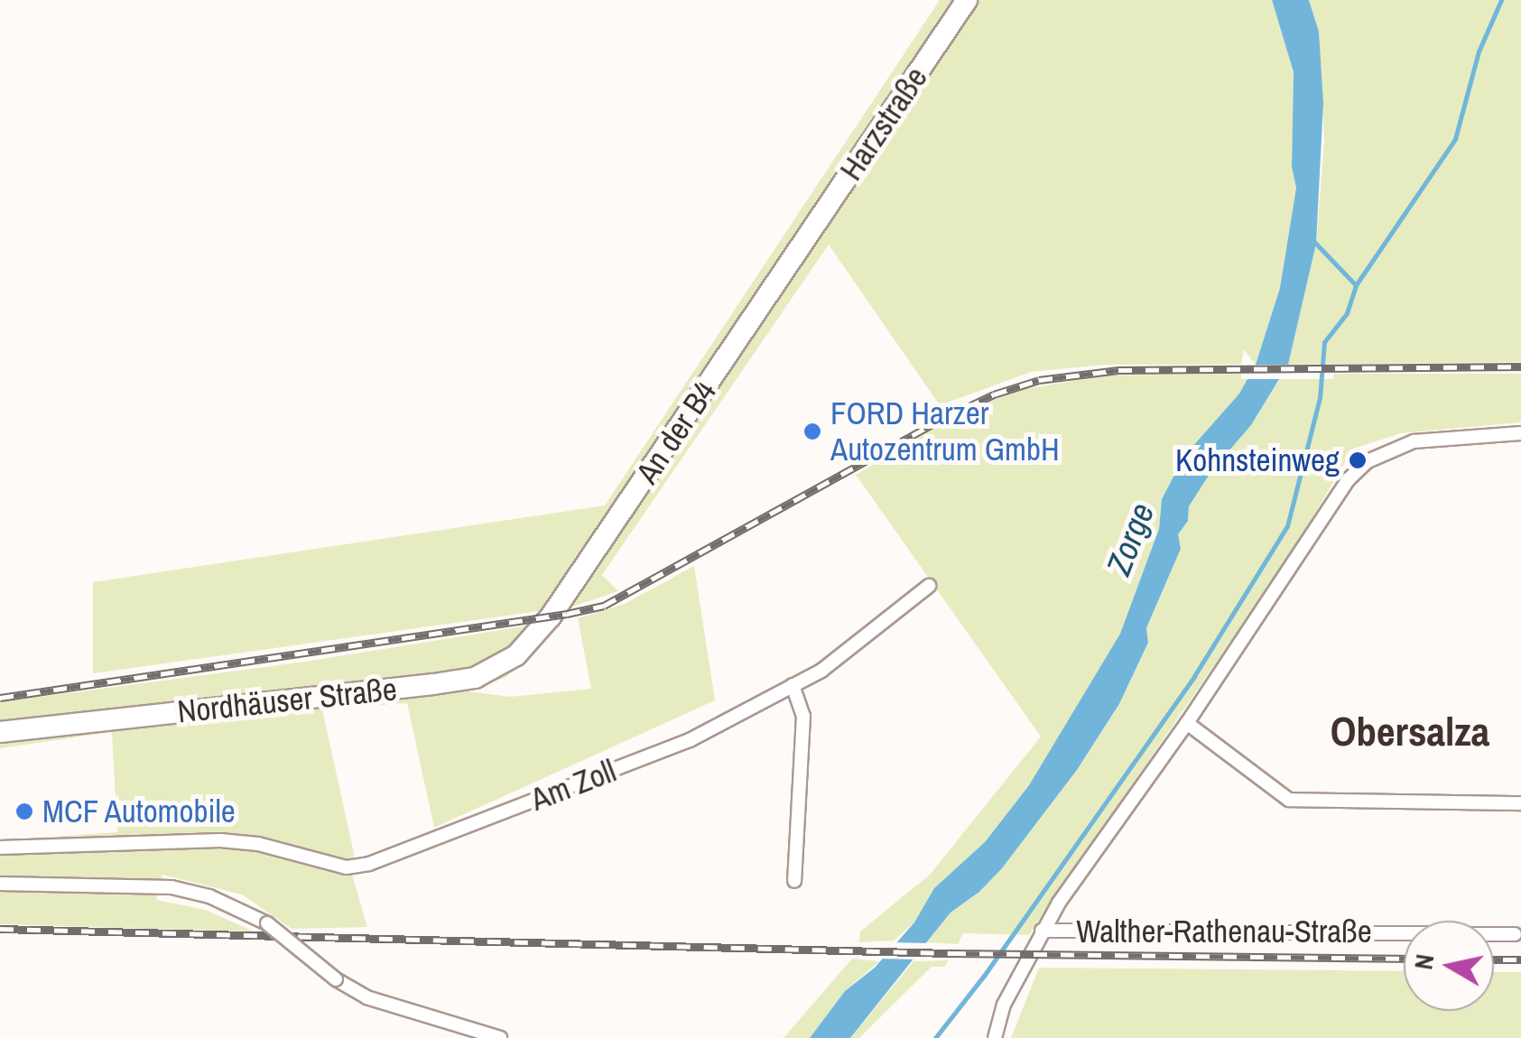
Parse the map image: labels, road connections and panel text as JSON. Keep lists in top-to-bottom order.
{
  "streets": {
    "main road": ["Harzstraße", "An der B4", "Nordhäuser Straße"],
    "street": ["Am Zoll", "Walther-Rathenau-Straße"]
  },
  "crossings": [
    ["Harzstraße", "An der B4"],
    ["An der B4", "Nordhäuser Straße"]
  ],
  "districts": ["Obersalza"],
  "water": ["Zorge"],
  "places": ["FORD Harzer Autozentrum GmbH", "Kohnsteinweg", "MCF Automobile"],
  "north": "left"
}
